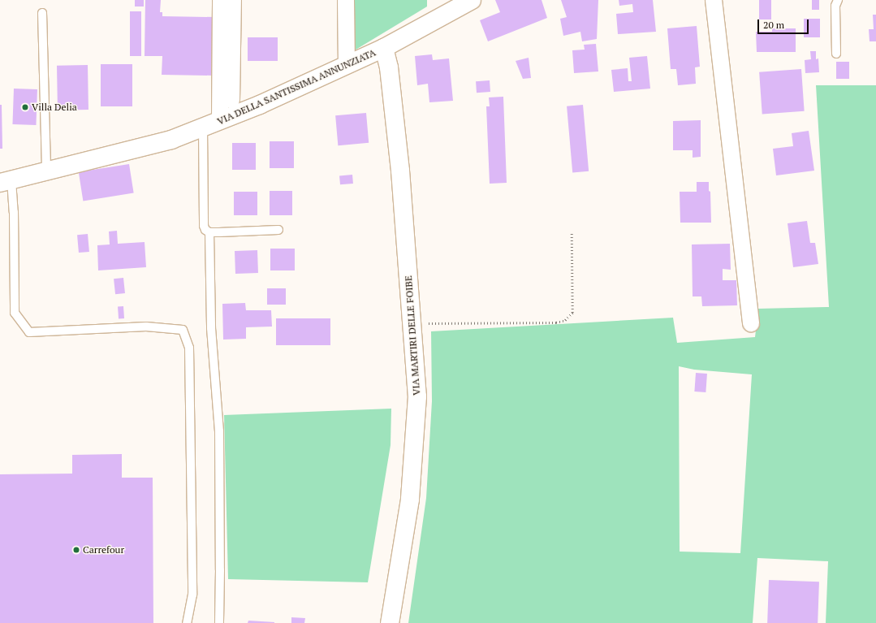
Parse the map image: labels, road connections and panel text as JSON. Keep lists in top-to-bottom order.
{
  "streets": {
    "street": ["VIA DELLA SANTISSIMA ANNUNZIATA", "VIA MARTIRI DELLE FOIBE"]
  },
  "crossings": [
    ["VIA DELLA SANTISSIMA ANNUNZIATA", "VIA MARTIRI DELLE FOIBE"]
  ],
  "places": ["Villa Delia", "Carrefour"],
  "scale_bar": "20 m"
}
